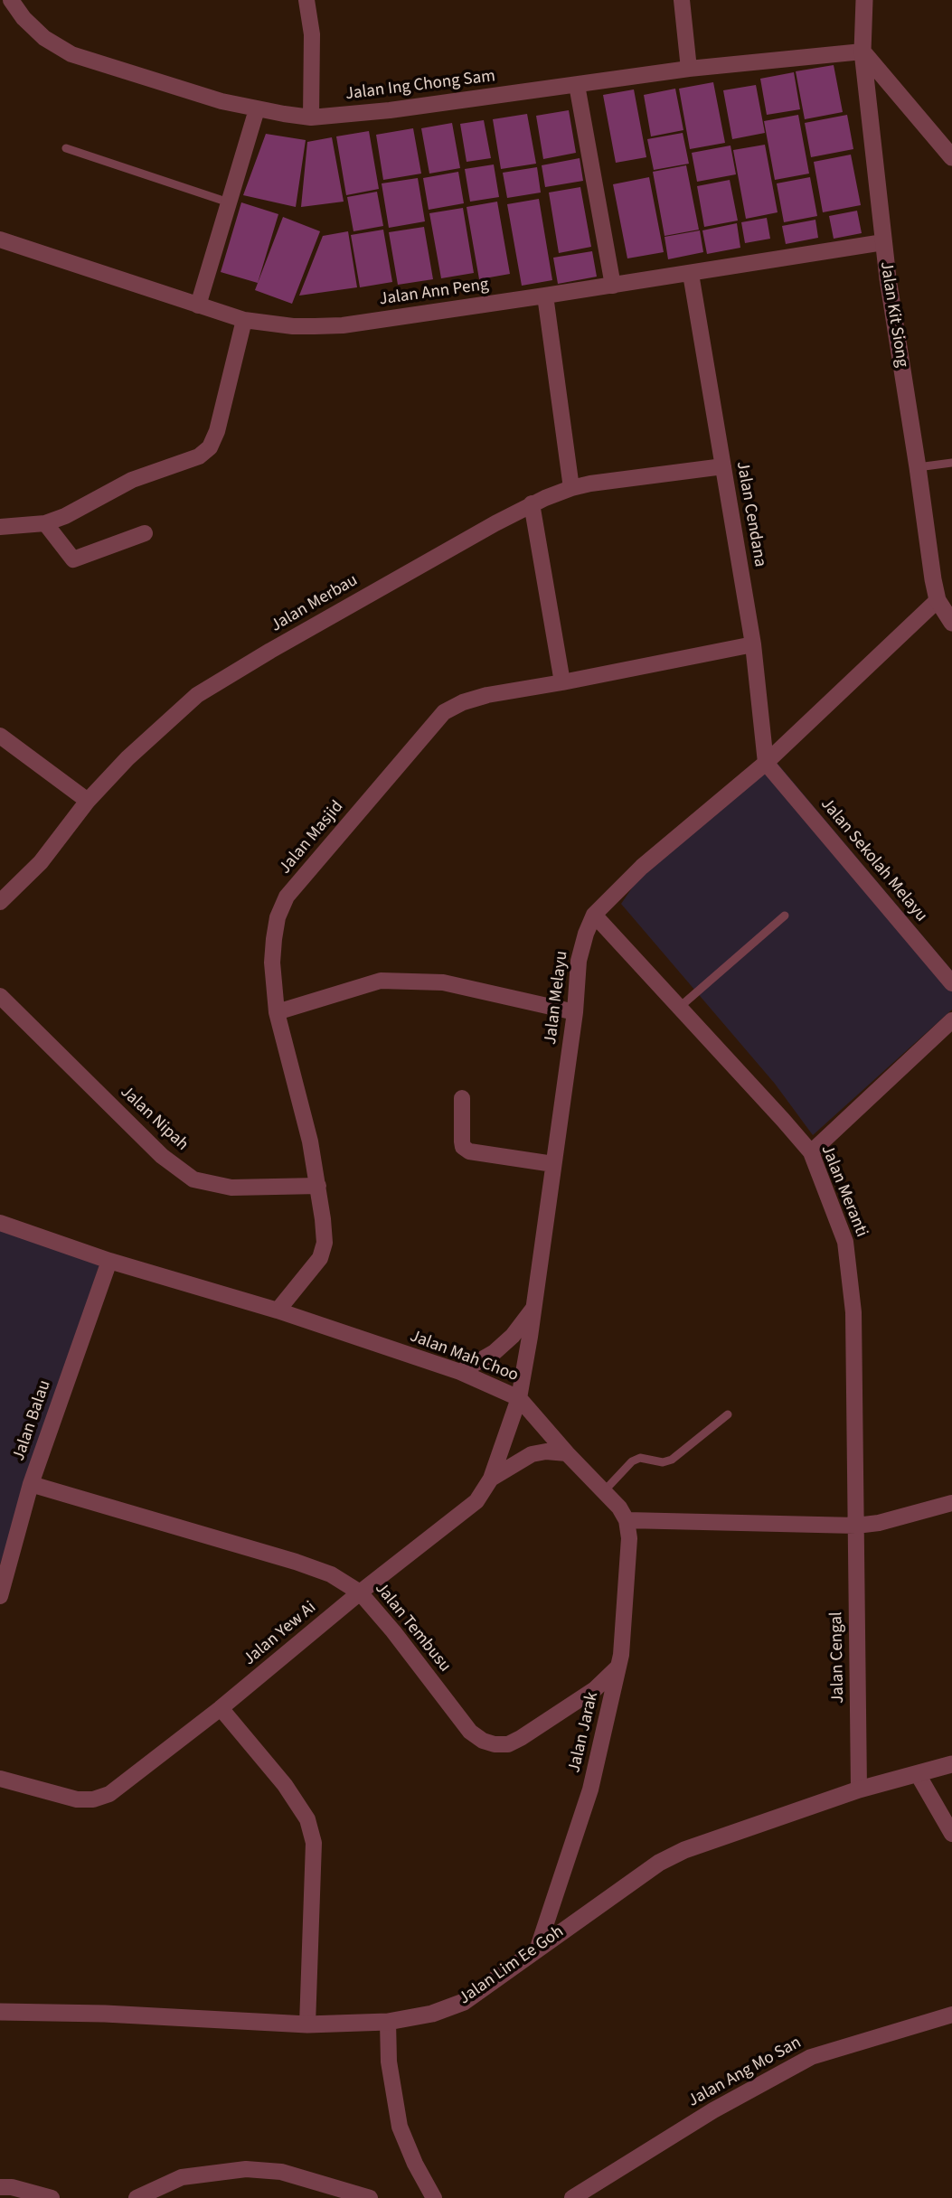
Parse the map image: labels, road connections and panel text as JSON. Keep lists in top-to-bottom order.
{
  "streets": {
    "street": [
      "Jalan Ing Chong Sam",
      "Jalan Ann Peng",
      "Jalan Kit Siong",
      "Jalan Cendana",
      "Jalan Merbau",
      "Jalan Masjid",
      "Jalan Sekolah Melayu",
      "Jalan Melayu",
      "Jalan Nipah",
      "Jalan Meranti",
      "Jalan Mah Choo",
      "Jalan Balau",
      "Jalan Tembusu",
      "Jalan Yew Ai",
      "Jalan Cengal",
      "Jalan Jarak",
      "Jalan Lim Ee Goh",
      "Jalan Ang Mo San"
    ]
  },
  "crossings": [
    ["Jalan Ing Chong Sam", "Jalan Kit Siong"],
    ["Jalan Ann Peng", "Jalan Kit Siong"],
    ["Jalan Ann Peng", "Jalan Cendana"],
    ["Jalan Kit Siong", "Jalan Melayu"],
    ["Jalan Cendana", "Jalan Merbau"],
    ["Jalan Cendana", "Jalan Masjid"],
    ["Jalan Cendana", "Jalan Sekolah Melayu"],
    ["Jalan Cendana", "Jalan Melayu"],
    ["Jalan Masjid", "Jalan Nipah"],
    ["Jalan Masjid", "Jalan Mah Choo"],
    ["Jalan Sekolah Melayu", "Jalan Melayu"],
    ["Jalan Melayu", "Jalan Meranti"],
    ["Jalan Melayu", "Jalan Mah Choo"],
    ["Jalan Melayu", "Jalan Yew Ai"],
    ["Jalan Meranti", "Jalan Cengal"],
    ["Jalan Mah Choo", "Jalan Balau"],
    ["Jalan Mah Choo", "Jalan Yew Ai"],
    ["Jalan Mah Choo", "Jalan Jarak"],
    ["Jalan Balau", "Jalan Tembusu"],
    ["Jalan Tembusu", "Jalan Yew Ai"],
    ["Jalan Tembusu", "Jalan Jarak"],
    ["Jalan Cengal", "Jalan Lim Ee Goh"],
    ["Jalan Jarak", "Jalan Lim Ee Goh"]
  ]
}
